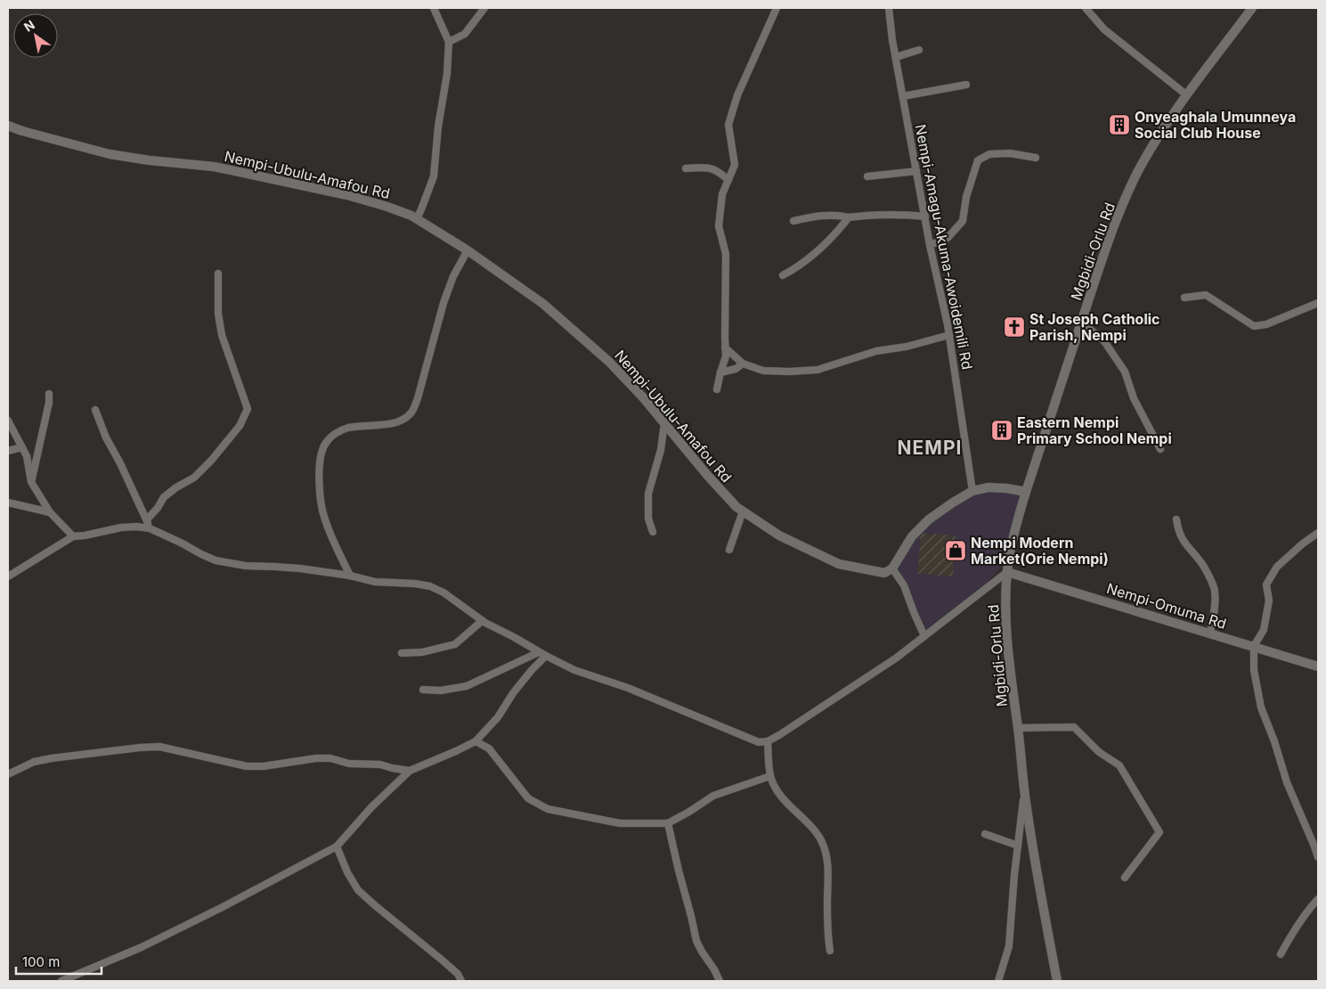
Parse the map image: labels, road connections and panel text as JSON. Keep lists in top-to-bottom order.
{
  "streets": {
    "street": [
      "Nempi-Ubulu-Amafou Rd",
      "Nempi-Amagu-Akuma-Awoidemili Rd",
      "Mgbidi-Orlu Rd",
      "Nempi-Omuma Rd"
    ]
  },
  "crossings": [
    ["Mgbidi-Orlu Rd", "Nempi-Omuma Rd"]
  ],
  "districts": ["NEMPI"],
  "places": {
    "building": ["Onyeaghala Umunneya Social Club House", "Eastern Nempi Primary School Nempi"],
    "church": ["St Joseph Catholic Parish, Nempi"],
    "shop": ["Nempi Modern Market(Orie Nempi)"]
  },
  "scale_bar": "100 m",
  "north": "top left"
}
